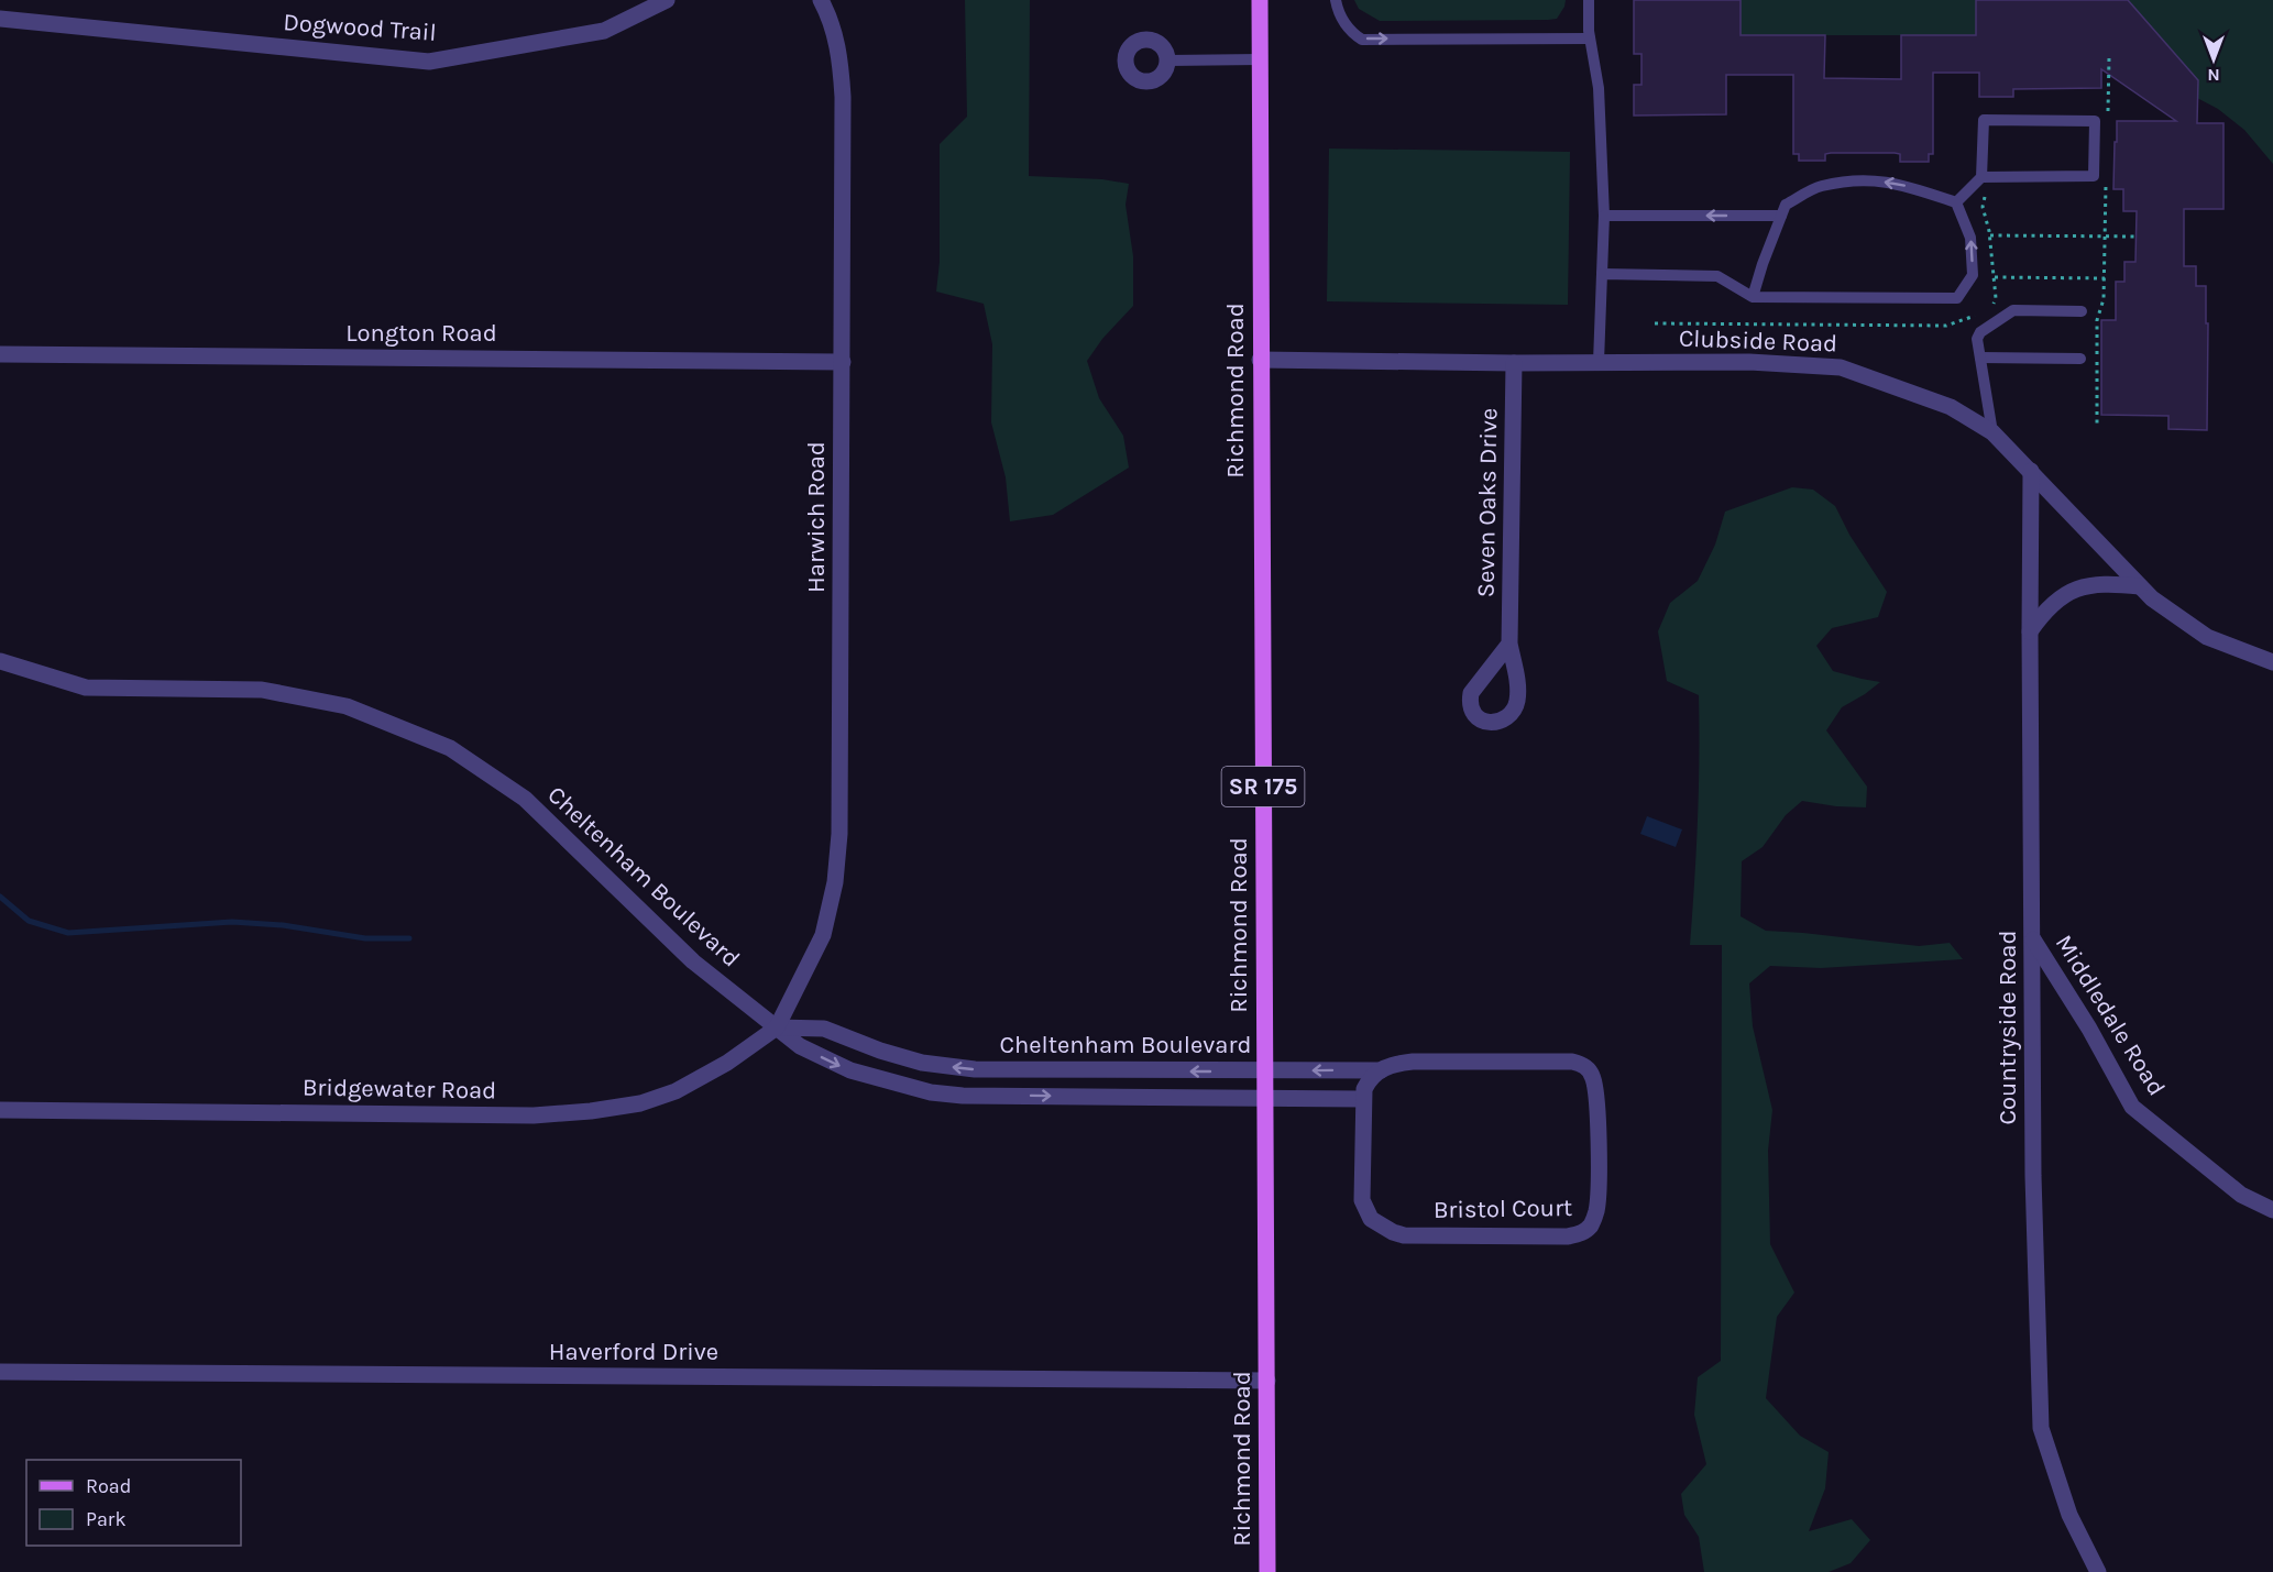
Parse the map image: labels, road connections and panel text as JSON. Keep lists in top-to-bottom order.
{
  "streets": {
    "main road": ["Richmond Road", "SR 175"],
    "street": [
      "Dogwood Trail",
      "Longton Road",
      "Clubside Road",
      "Seven Oaks Drive",
      "Harwich Road",
      "Cheltenham Boulevard",
      "Middledale Road",
      "Countryside Road",
      "Bridgewater Road",
      "Bristol Court",
      "Haverford Drive"
    ]
  },
  "crossings": [
    ["Longton Road", "Harwich Road"],
    ["Clubside Road", "Richmond Road"],
    ["Clubside Road", "Seven Oaks Drive"],
    ["Clubside Road", "Countryside Road"],
    ["Richmond Road", "Cheltenham Boulevard"],
    ["Richmond Road", "Haverford Drive"],
    ["Harwich Road", "Cheltenham Boulevard"],
    ["Harwich Road", "Bridgewater Road"],
    ["Cheltenham Boulevard", "Bridgewater Road"],
    ["Cheltenham Boulevard", "Bristol Court"],
    ["Middledale Road", "Countryside Road"]
  ],
  "legend": ["Road", "Park"],
  "north": "bottom"
}
